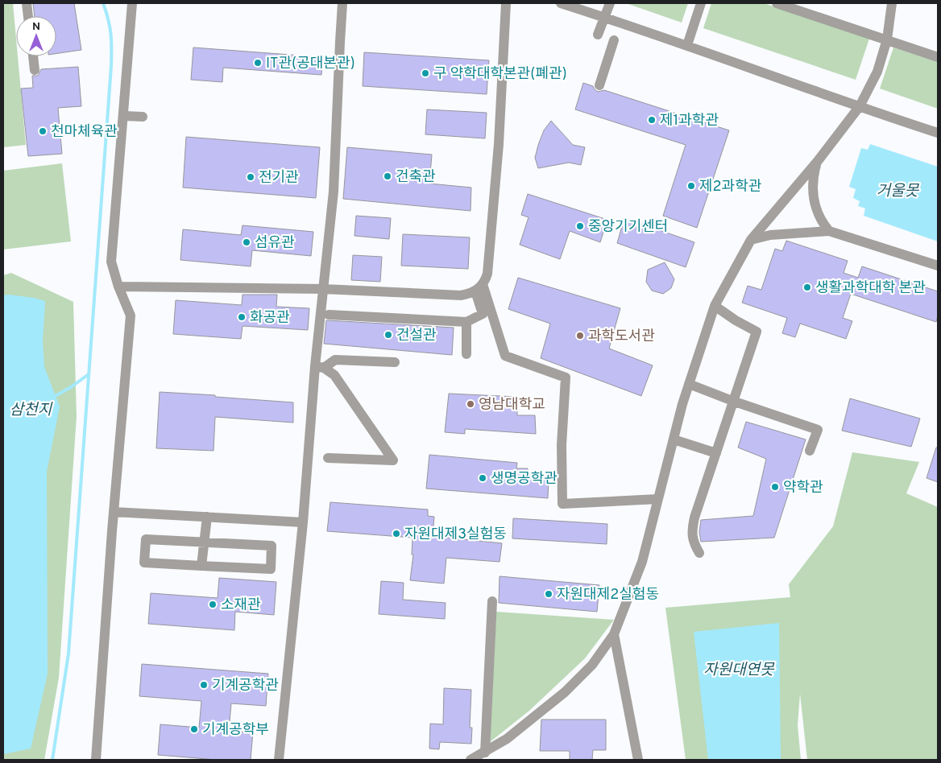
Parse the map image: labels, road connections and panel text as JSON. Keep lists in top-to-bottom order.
{
  "water": ["거울못", "삼천지", "자원대연못"],
  "places": [
    "IT관(공대본관)",
    "구 약학대학본관(폐관)",
    "제1과학관",
    "천마체육관",
    "건축관",
    "전기관",
    "제2과학관",
    "중앙기기센터",
    "섬유관",
    "생활과학대학 본관",
    "화공관",
    "건설관",
    "과학도서관",
    "영남대학교",
    "생명공학관",
    "약학관",
    "자원대제3실험동",
    "자원대제2실험동",
    "소재관",
    "기계공학관",
    "기계공학부"
  ],
  "north": "top"
}
